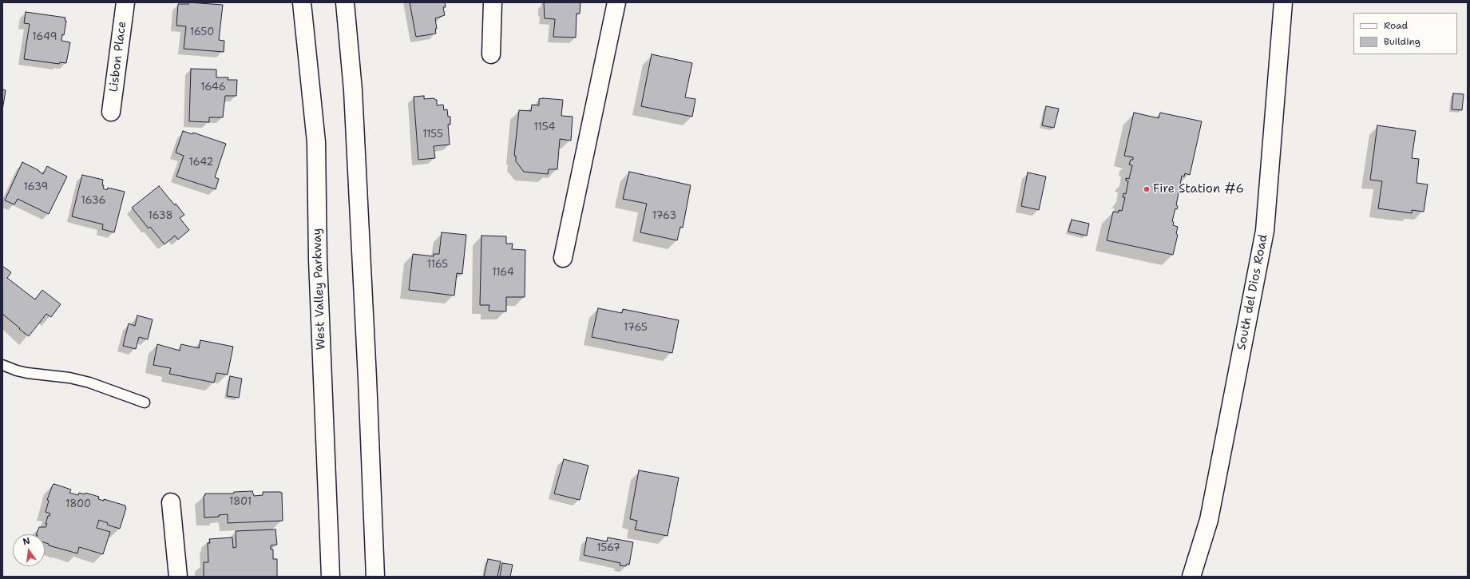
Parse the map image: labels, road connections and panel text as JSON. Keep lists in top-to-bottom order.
{
  "streets": {
    "main road": ["Lisbon Place", "West Valley Parkway", "South del Dios Road"]
  },
  "places": ["Fire Station #6"],
  "house_numbers": [
    "1650",
    "1649",
    "1646",
    "1154",
    "1155",
    "1642",
    "1639",
    "1636",
    "1638",
    "1763",
    "1165",
    "1164",
    "1765",
    "1801",
    "1800",
    "1567"
  ],
  "legend": ["Road", "Building"],
  "north": "top"
}
